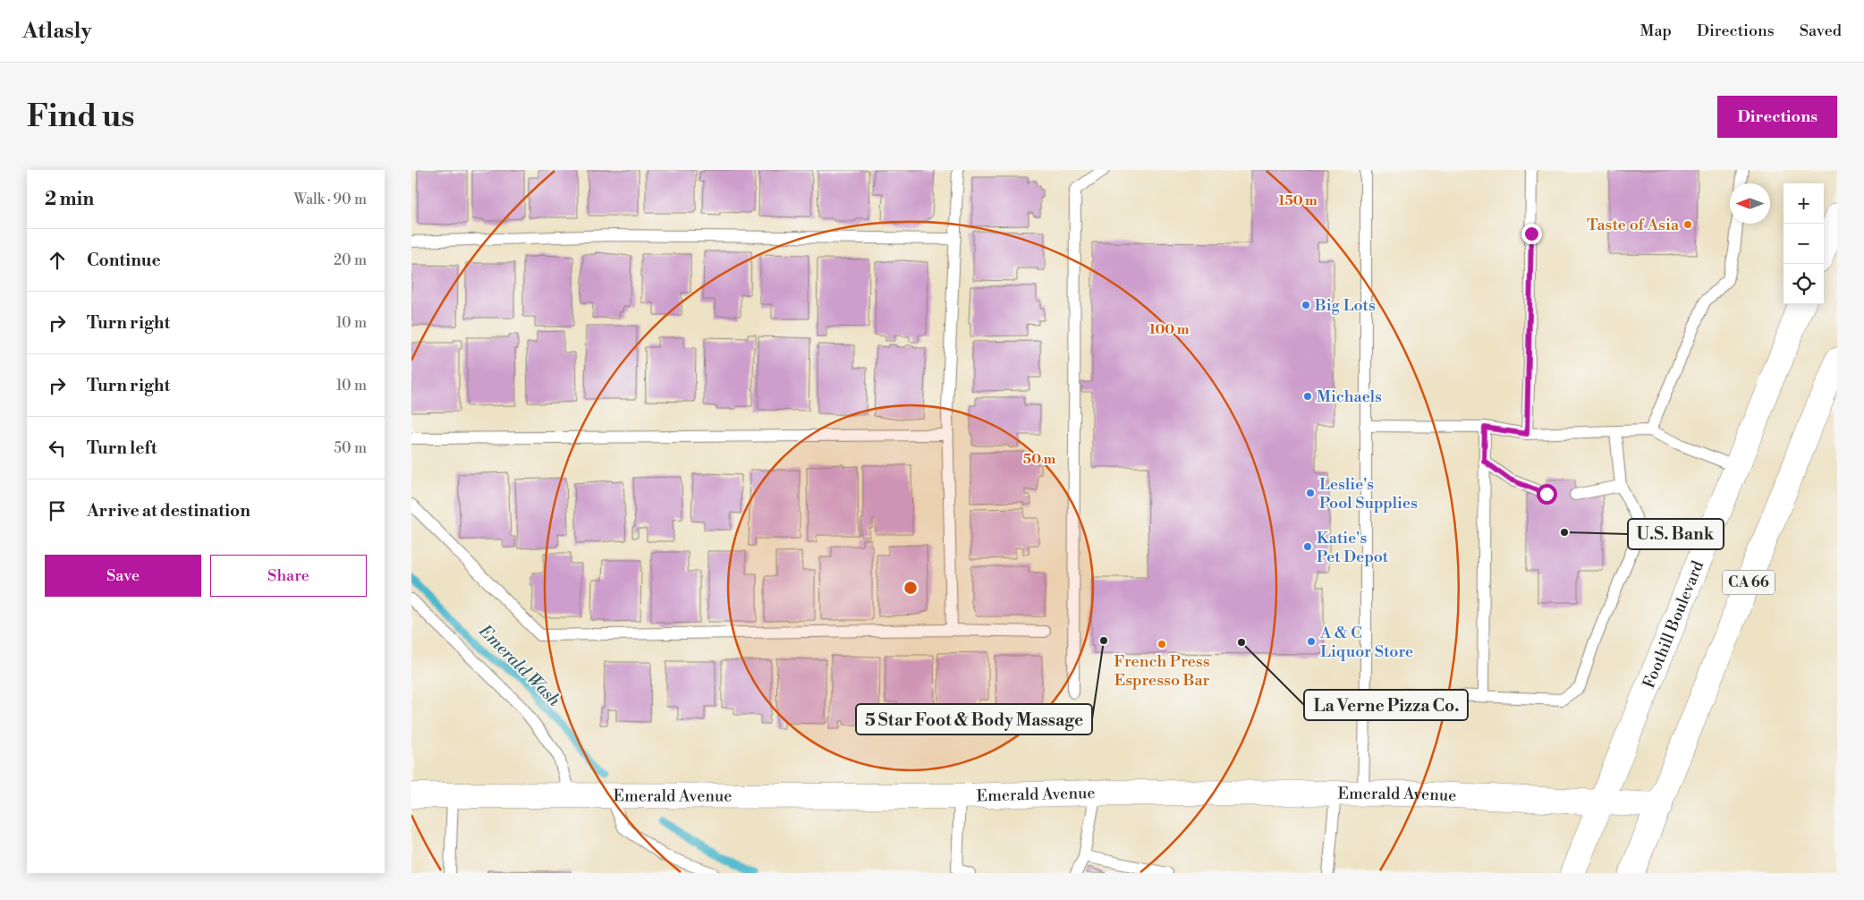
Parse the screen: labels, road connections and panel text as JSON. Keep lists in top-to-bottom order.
{
  "streets": {
    "street": ["CA 66", "Foothill Boulevard", "Emerald Avenue"]
  },
  "crossings": [
    ["CA 66", "Emerald Avenue"],
    ["Foothill Boulevard", "Emerald Avenue"]
  ],
  "water": ["Emerald Wash"],
  "places": [
    "Taste of Asia",
    "Big Lots",
    "Michaels",
    "Leslie's Pool Supplies",
    "U.S. Bank",
    "Katie's Pet Depot",
    "5 Star Foot & Body Massage",
    "A & C Liquor Store",
    "La Verne Pizza Co.",
    "French Press Espresso Bar"
  ],
  "north": "left",
  "page": {
    "header": "Atlasly",
    "nav": ["Map", "Directions", "Saved"],
    "buttons": [
      "Directions",
      ["Save", "Share"]
    ],
    "title": "Find us",
    "heading": ["2 min", "Walk · 90 m"],
    "map_buttons": ["+", "−"],
    "list": [
      ["Continue", "20 m"],
      ["Turn right", "10 m"],
      ["Turn right", "10 m"],
      ["Turn left", "50 m"],
      "Arrive at destination"
    ]
  },
  "rings": ["150 m", "100 m", "50 m"]
}
